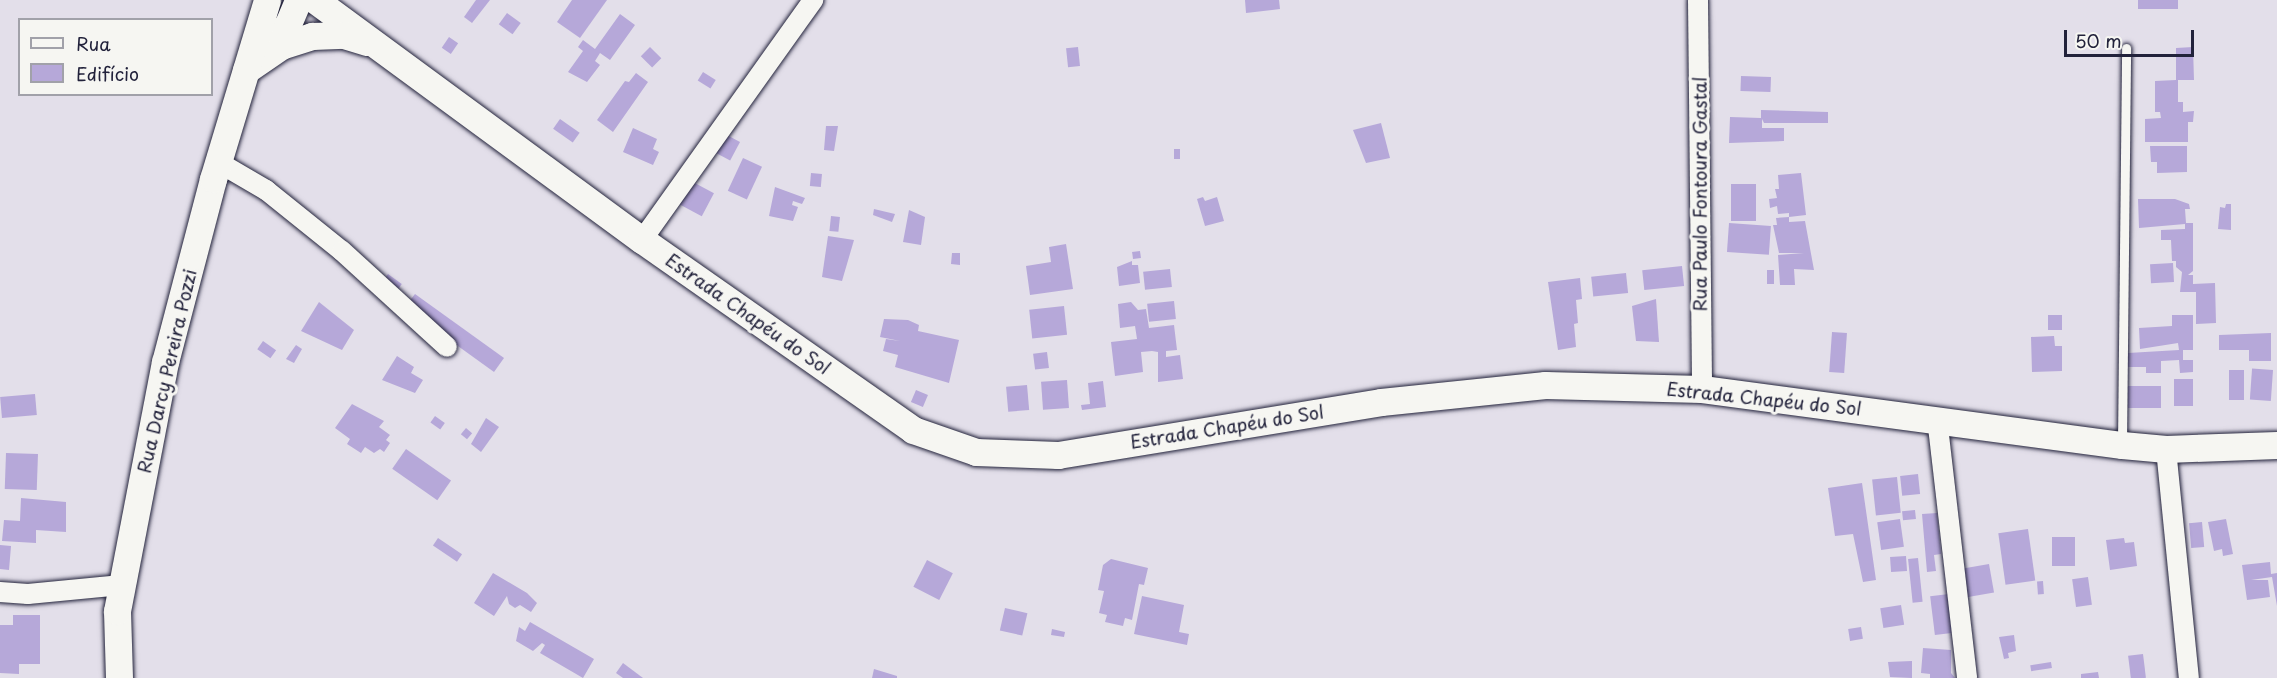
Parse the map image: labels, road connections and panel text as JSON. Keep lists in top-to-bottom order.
{
  "streets": {
    "main road": ["Estrada Chapéu do Sol", "Rua Darcy Pereira Pozzi"],
    "street": ["Rua Paulo Fontoura Gastal"]
  },
  "crossings": [
    ["Rua Paulo Fontoura Gastal", "Estrada Chapéu do Sol"]
  ],
  "legend": ["Rua", "Edifício"],
  "scale_bar": "50 m"
}
